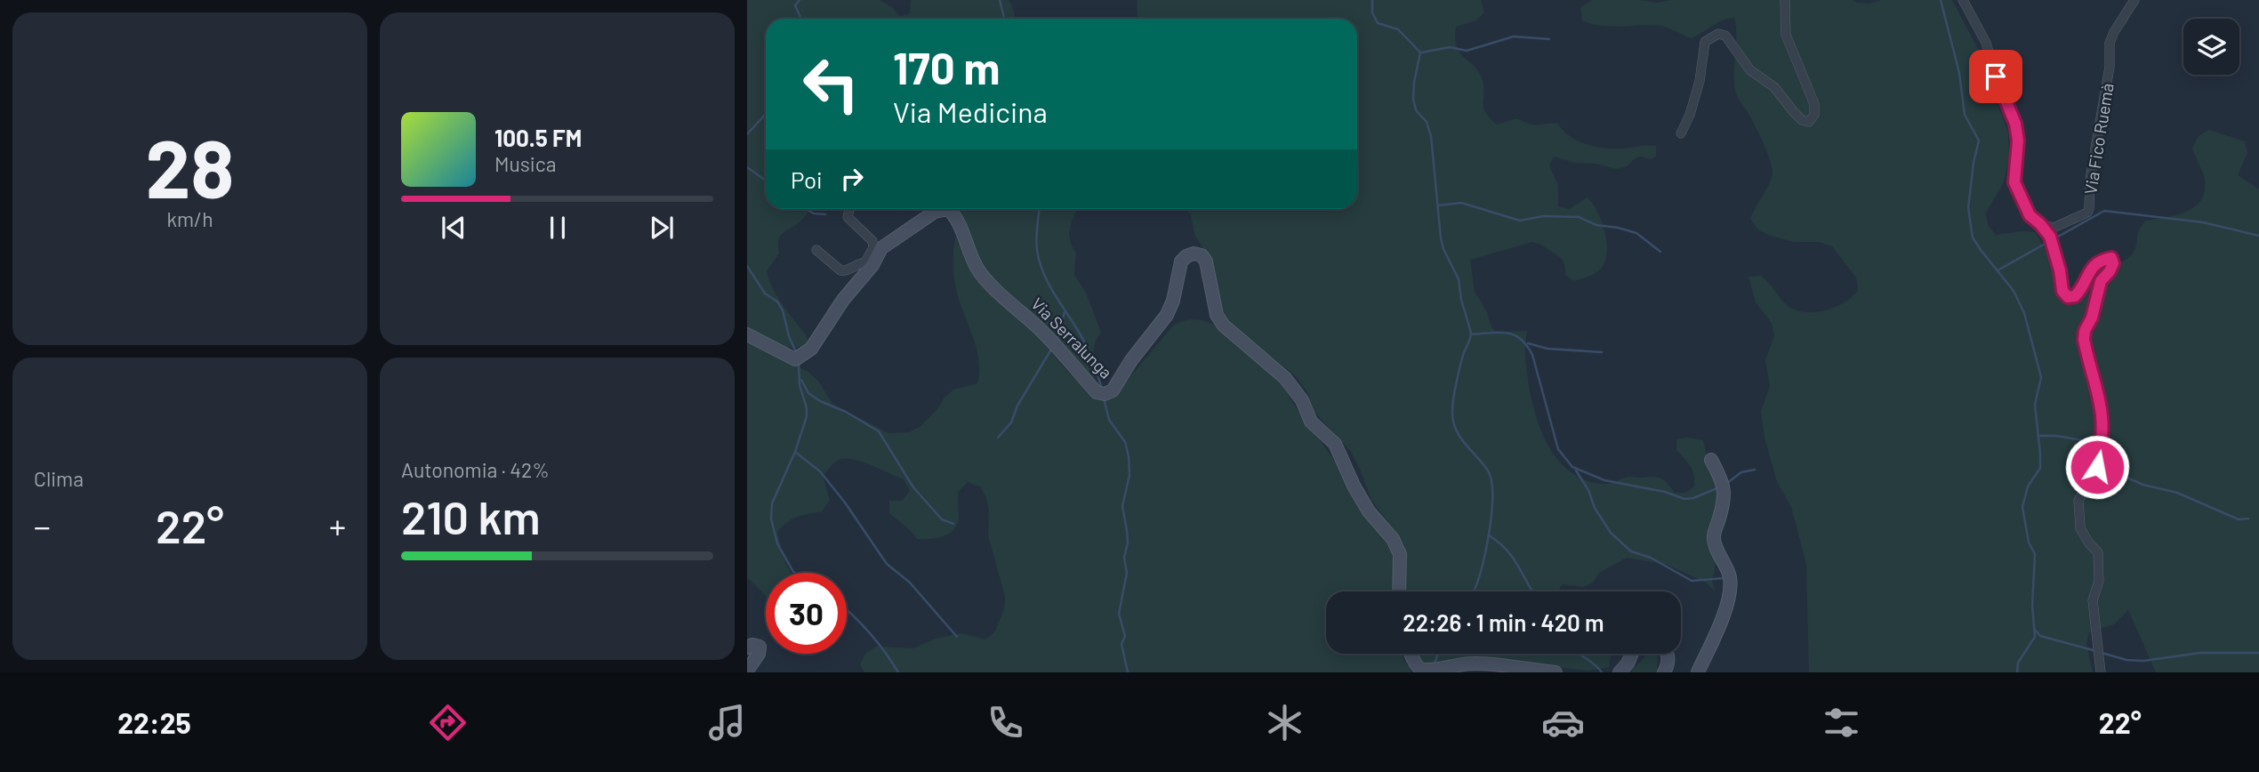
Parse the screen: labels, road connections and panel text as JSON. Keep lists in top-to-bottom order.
{
  "streets": {
    "street": ["Via Fico Ruemà", "Via Serralunga"]
  },
  "page": {
    "tile": [
      ["28", "km/h"],
      "Clima",
      ["Autonomia · 42%", "210 km"]
    ],
    "turn": ["170 m", "Via Medicina"],
    "song": ["100.5 FM", "Musica"],
    "then": "Poi",
    "heat": ["−", "22°", "+"],
    "limit": "30",
    "trip": "22:26 · 1 min · 420 m",
    "tabs": ["22:25", "22°"]
  }
}
